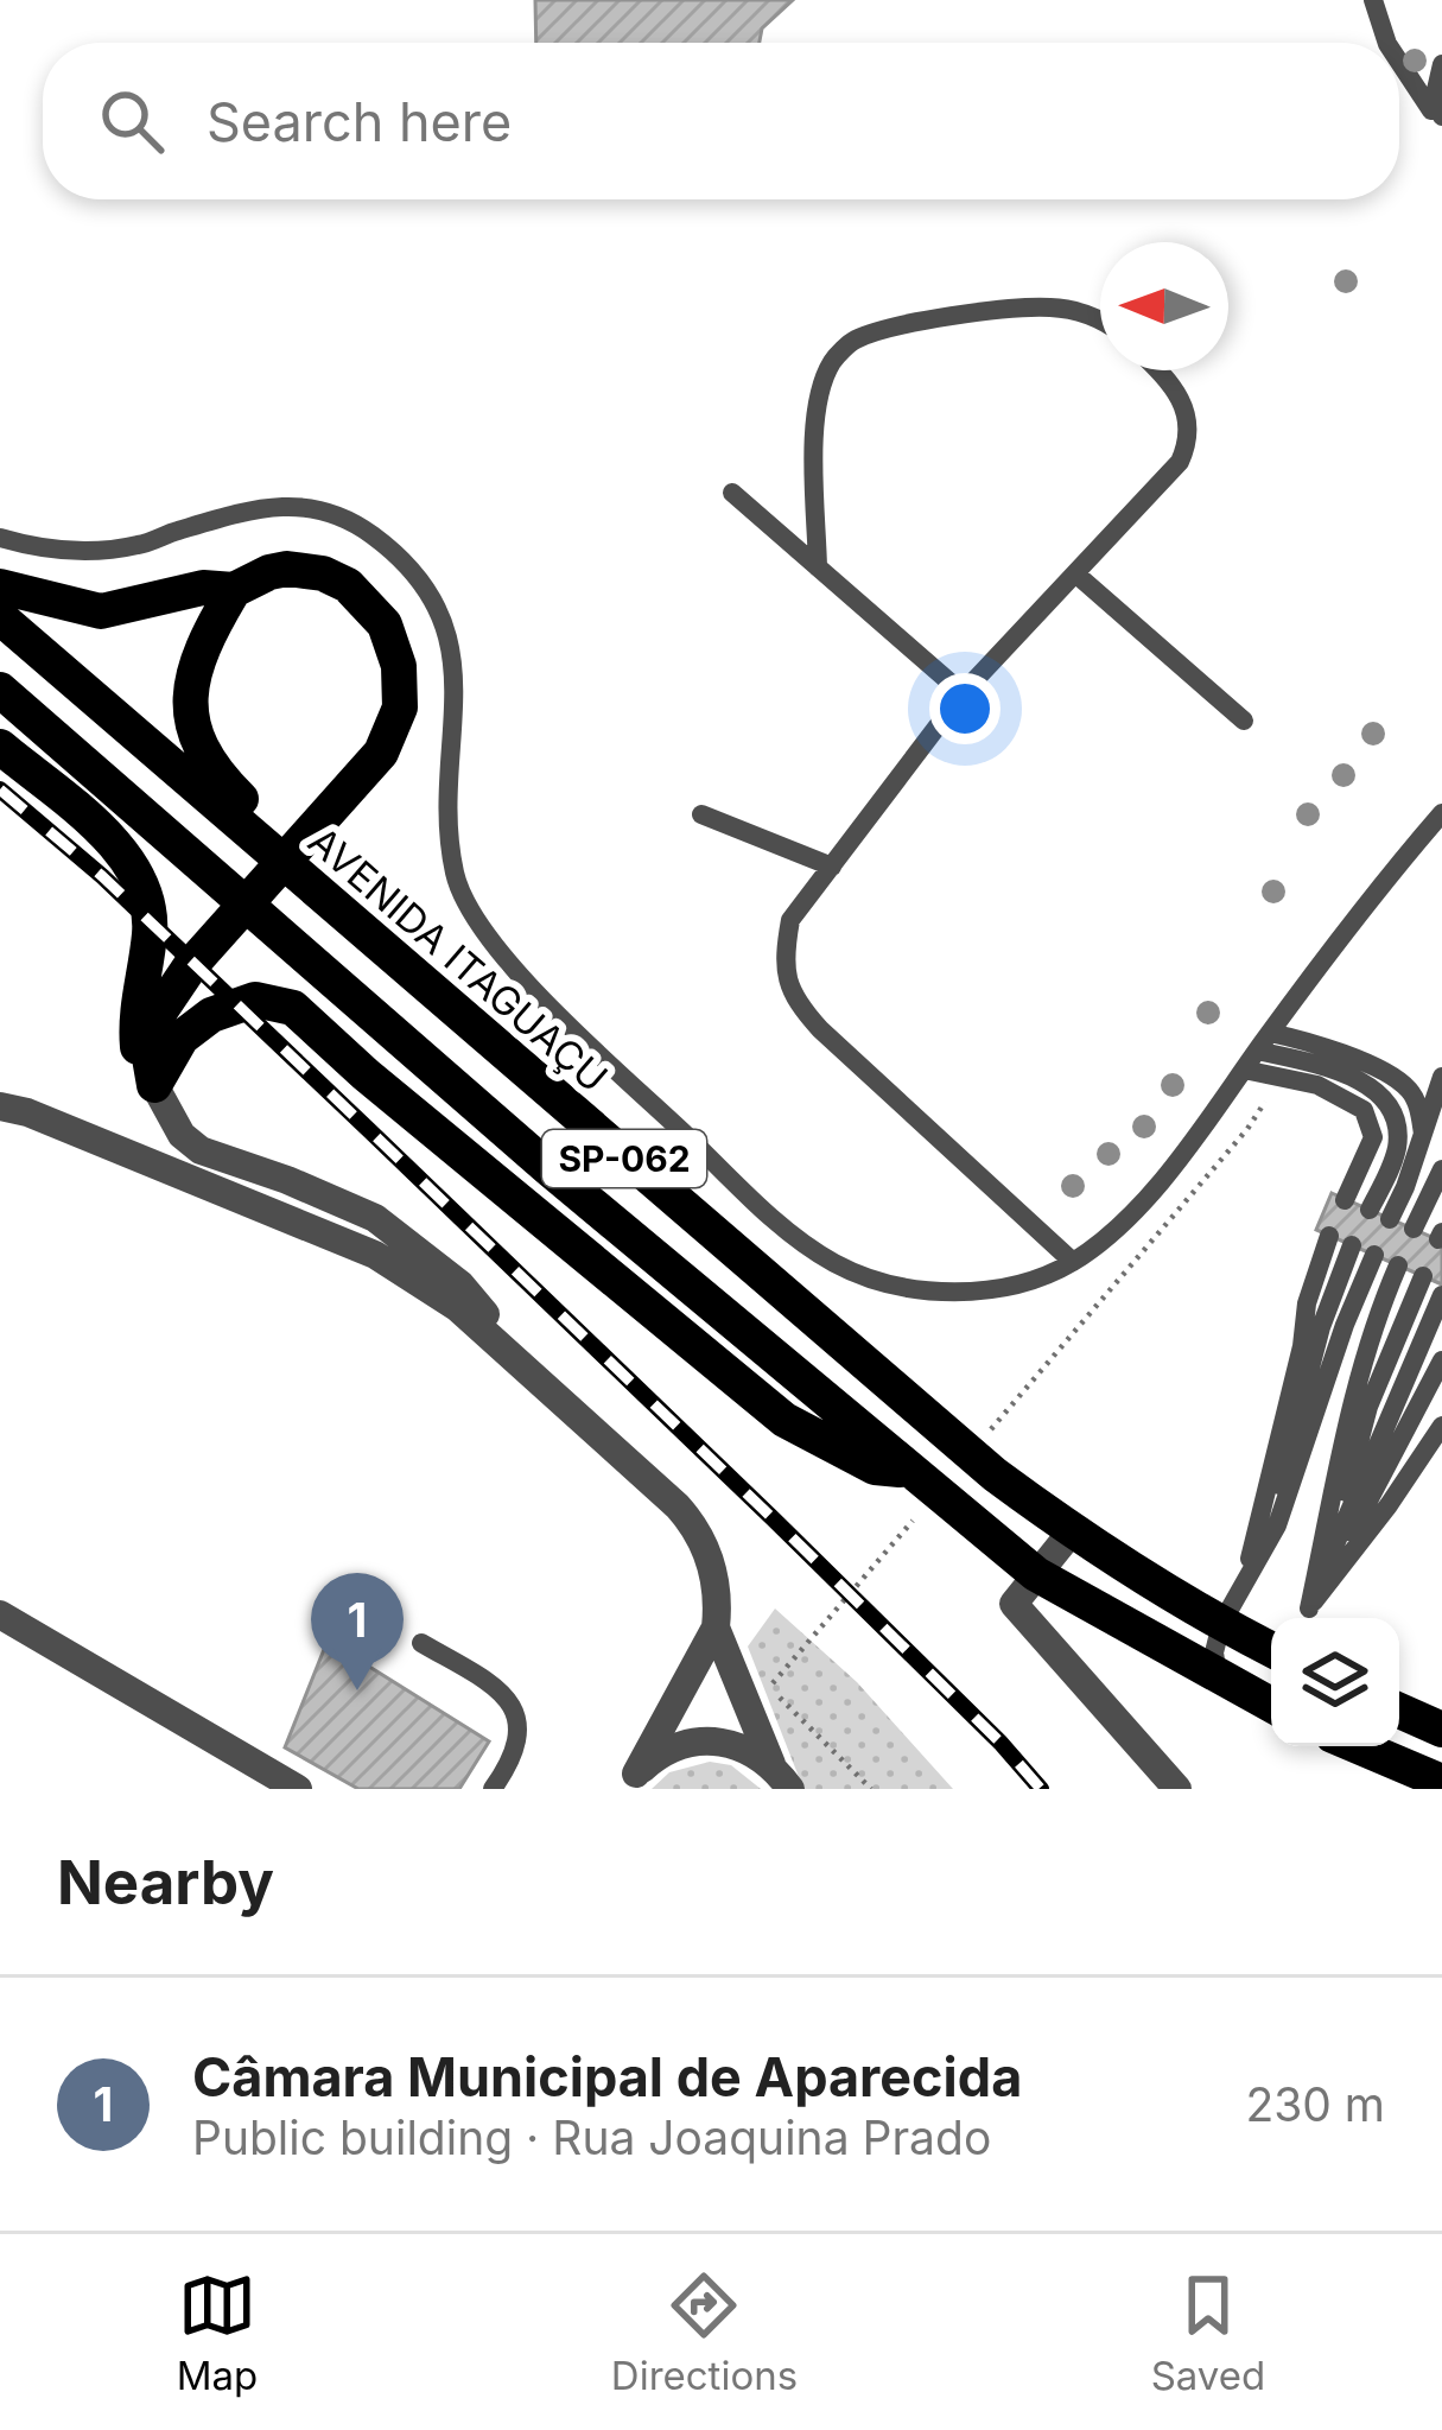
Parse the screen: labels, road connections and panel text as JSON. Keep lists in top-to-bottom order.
{
  "streets": {
    "main road": ["AVENIDA ITAGUAÇU", "SP-062"]
  },
  "north": "left",
  "page": {
    "search": "Search here",
    "pins": "1",
    "heading": "Nearby",
    "list": [
      {
        "mark": "1",
        "name": "Câmara Municipal de Aparecida",
        "note": "Public building · Rua Joaquina Prado",
        "value": "230 m"
      }
    ],
    "nav": ["Map", "Directions", "Saved"]
  }
}
